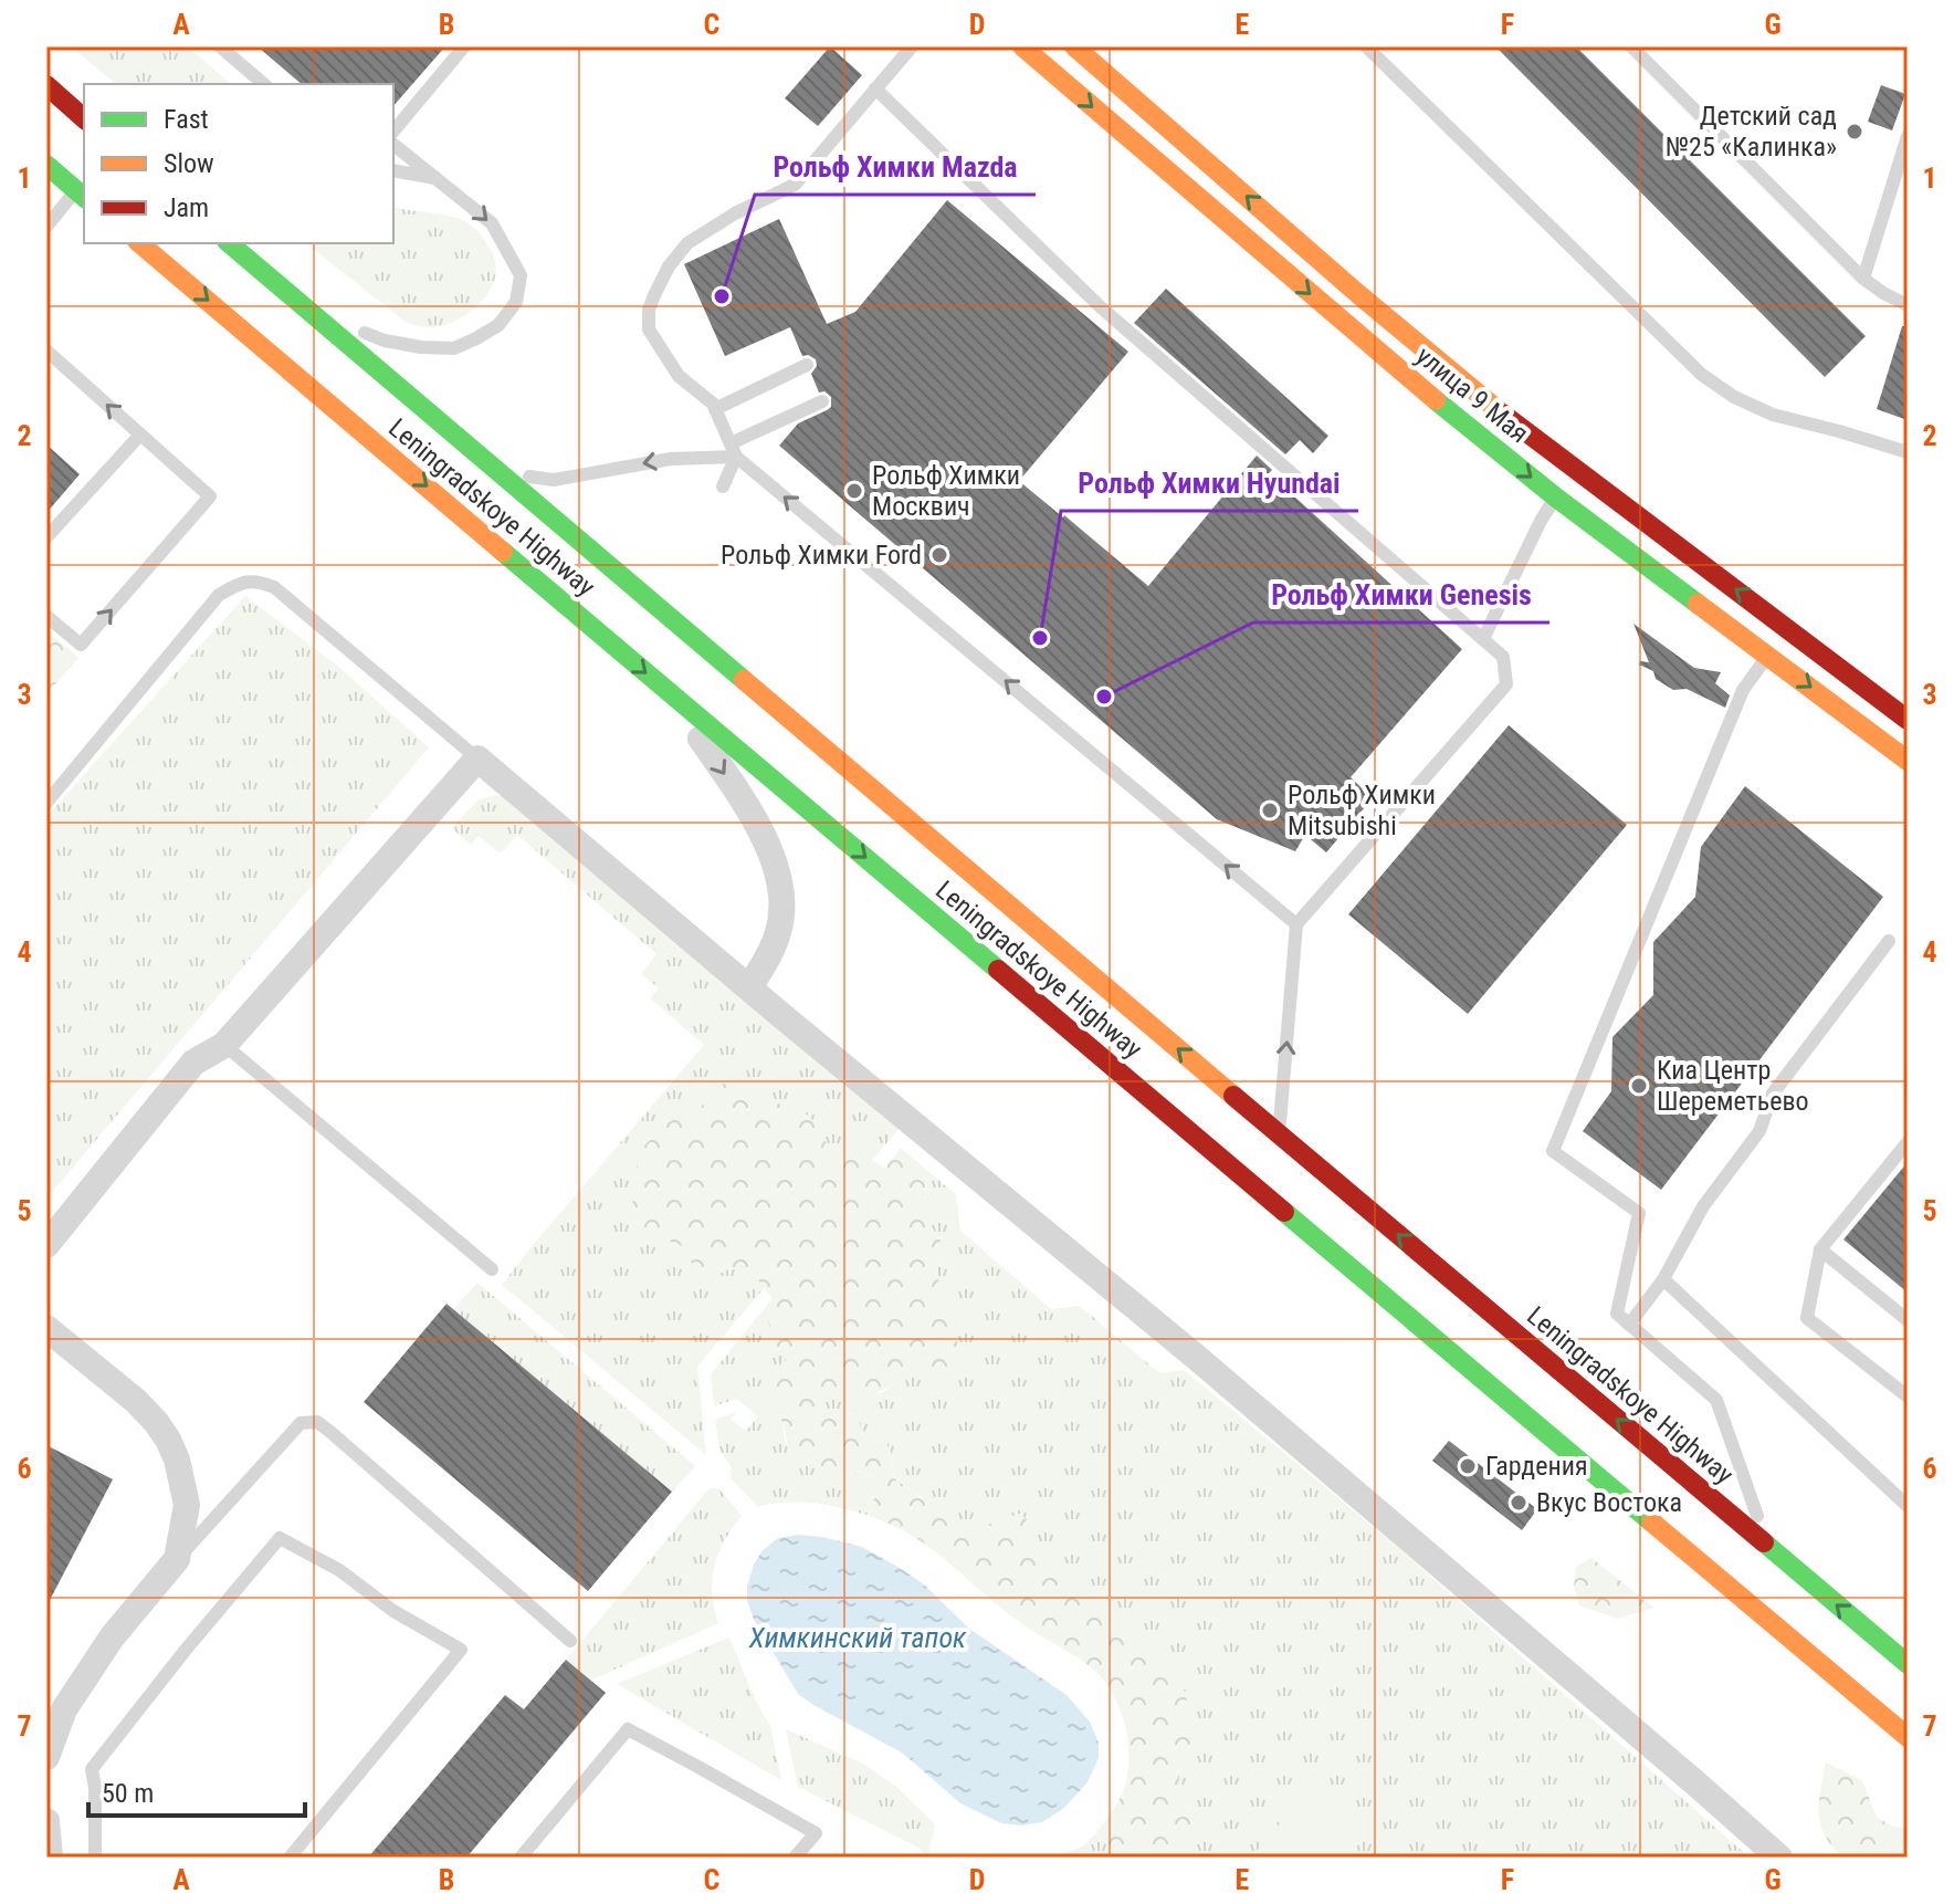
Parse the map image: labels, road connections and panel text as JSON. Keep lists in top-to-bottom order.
{
  "streets": {
    "main road": ["улица 9 Мая", "Leningradskoye Highway"]
  },
  "water": ["Химкинский тапок"],
  "places": [
    "Детский сад №25 «Калинка»",
    "Рольф Химки Mazda",
    "Рольф Химки Москвич",
    "Рольф Химки Ford",
    "Рольф Химки Hyundai",
    "Рольф Химки Genesis",
    "Рольф Химки Mitsubishi",
    "Киа Центр Шереметьево",
    "Гардения",
    "Вкус Востока"
  ],
  "legend": ["Fast", "Slow", "Jam"],
  "scale_bar": "50 m",
  "grid": {
    "columns": [
      "A",
      "B",
      "C",
      "D",
      "E",
      "F",
      "G"
    ],
    "rows": [
      "1",
      "2",
      "3",
      "4",
      "5",
      "6",
      "7"
    ]
  }
}
